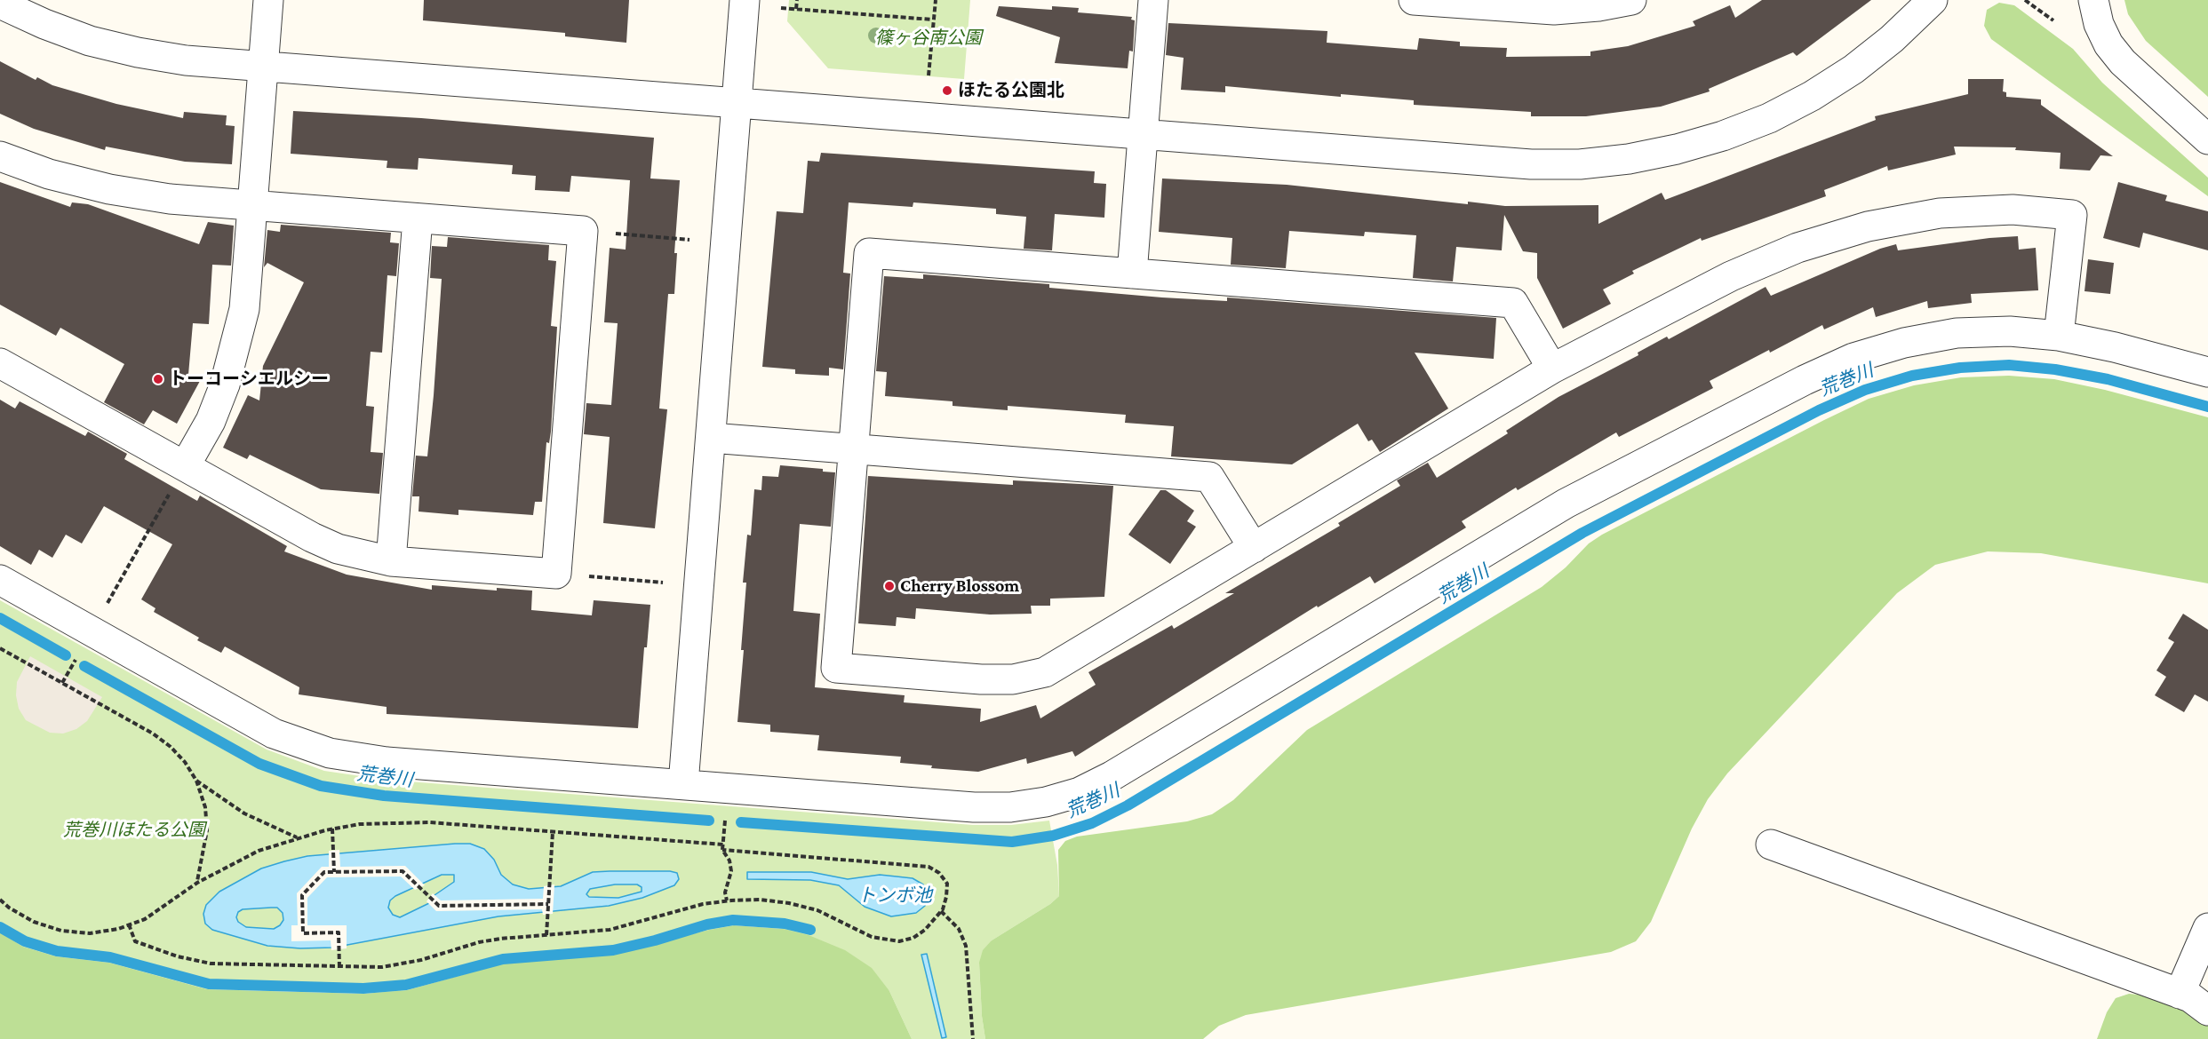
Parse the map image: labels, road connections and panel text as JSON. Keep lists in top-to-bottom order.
{
  "water": ["荒巻川", "トンボ池"],
  "parks": ["篠ヶ谷南公園", "荒巻川ほたる公園"],
  "places": ["ほたる公園北", "トーコーシエルシー", "Cherry Blossom"]
}
